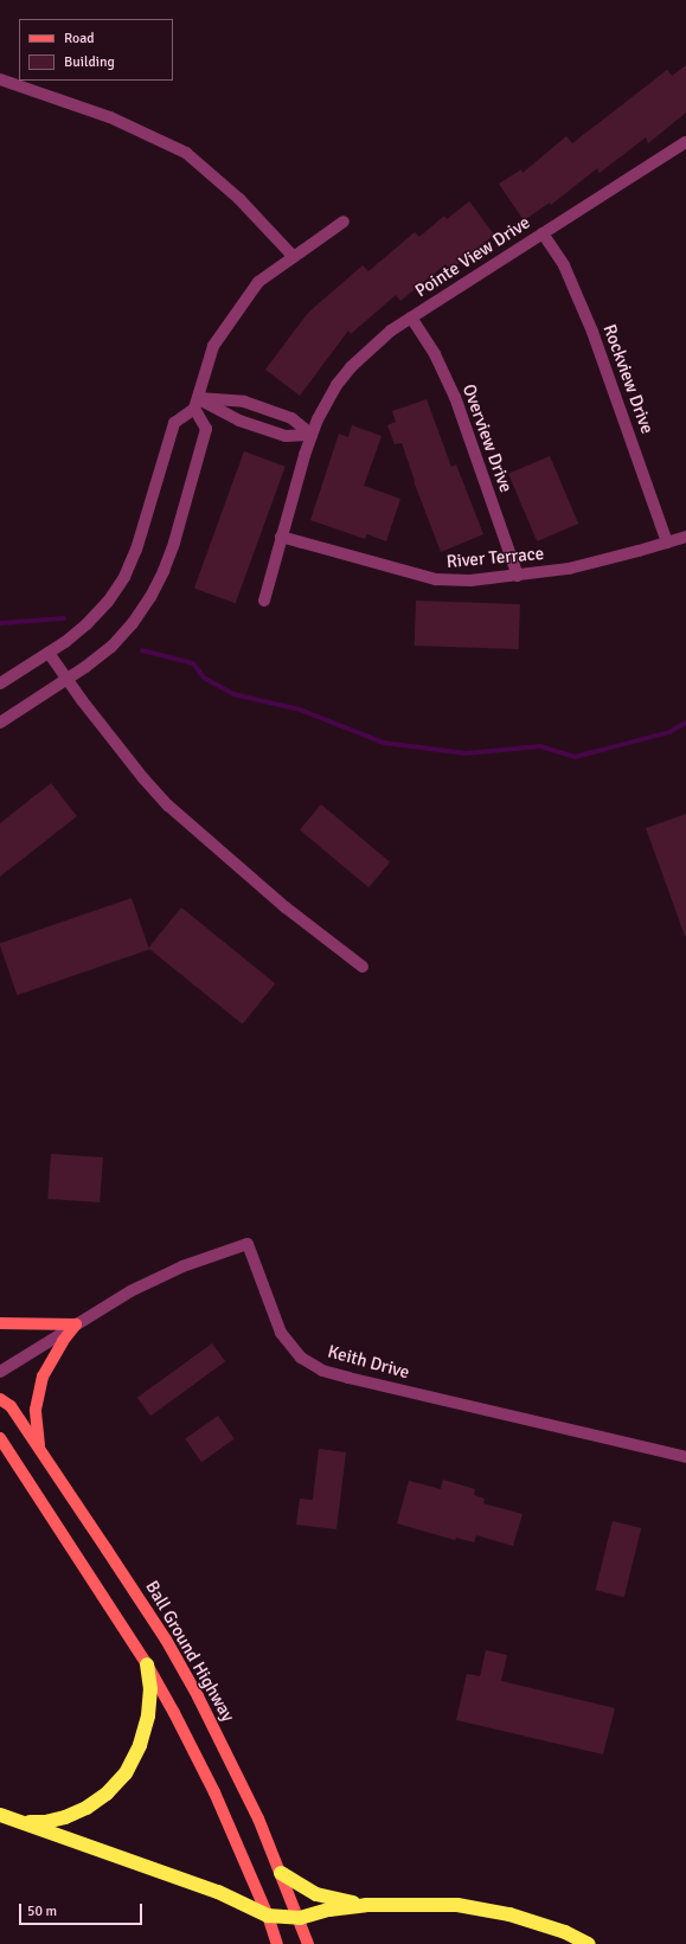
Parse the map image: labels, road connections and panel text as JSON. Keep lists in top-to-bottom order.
{
  "streets": {
    "main road": ["Ball Ground Highway"],
    "street": [
      "Pointe View Drive",
      "Rockview Drive",
      "Overview Drive",
      "River Terrace",
      "Keith Drive"
    ]
  },
  "crossings": [
    ["Pointe View Drive", "Rockview Drive"],
    ["Pointe View Drive", "Overview Drive"],
    ["Pointe View Drive", "River Terrace"],
    ["Rockview Drive", "River Terrace"],
    ["Overview Drive", "River Terrace"]
  ],
  "legend": ["Road", "Building"],
  "scale_bar": "50 m"
}
